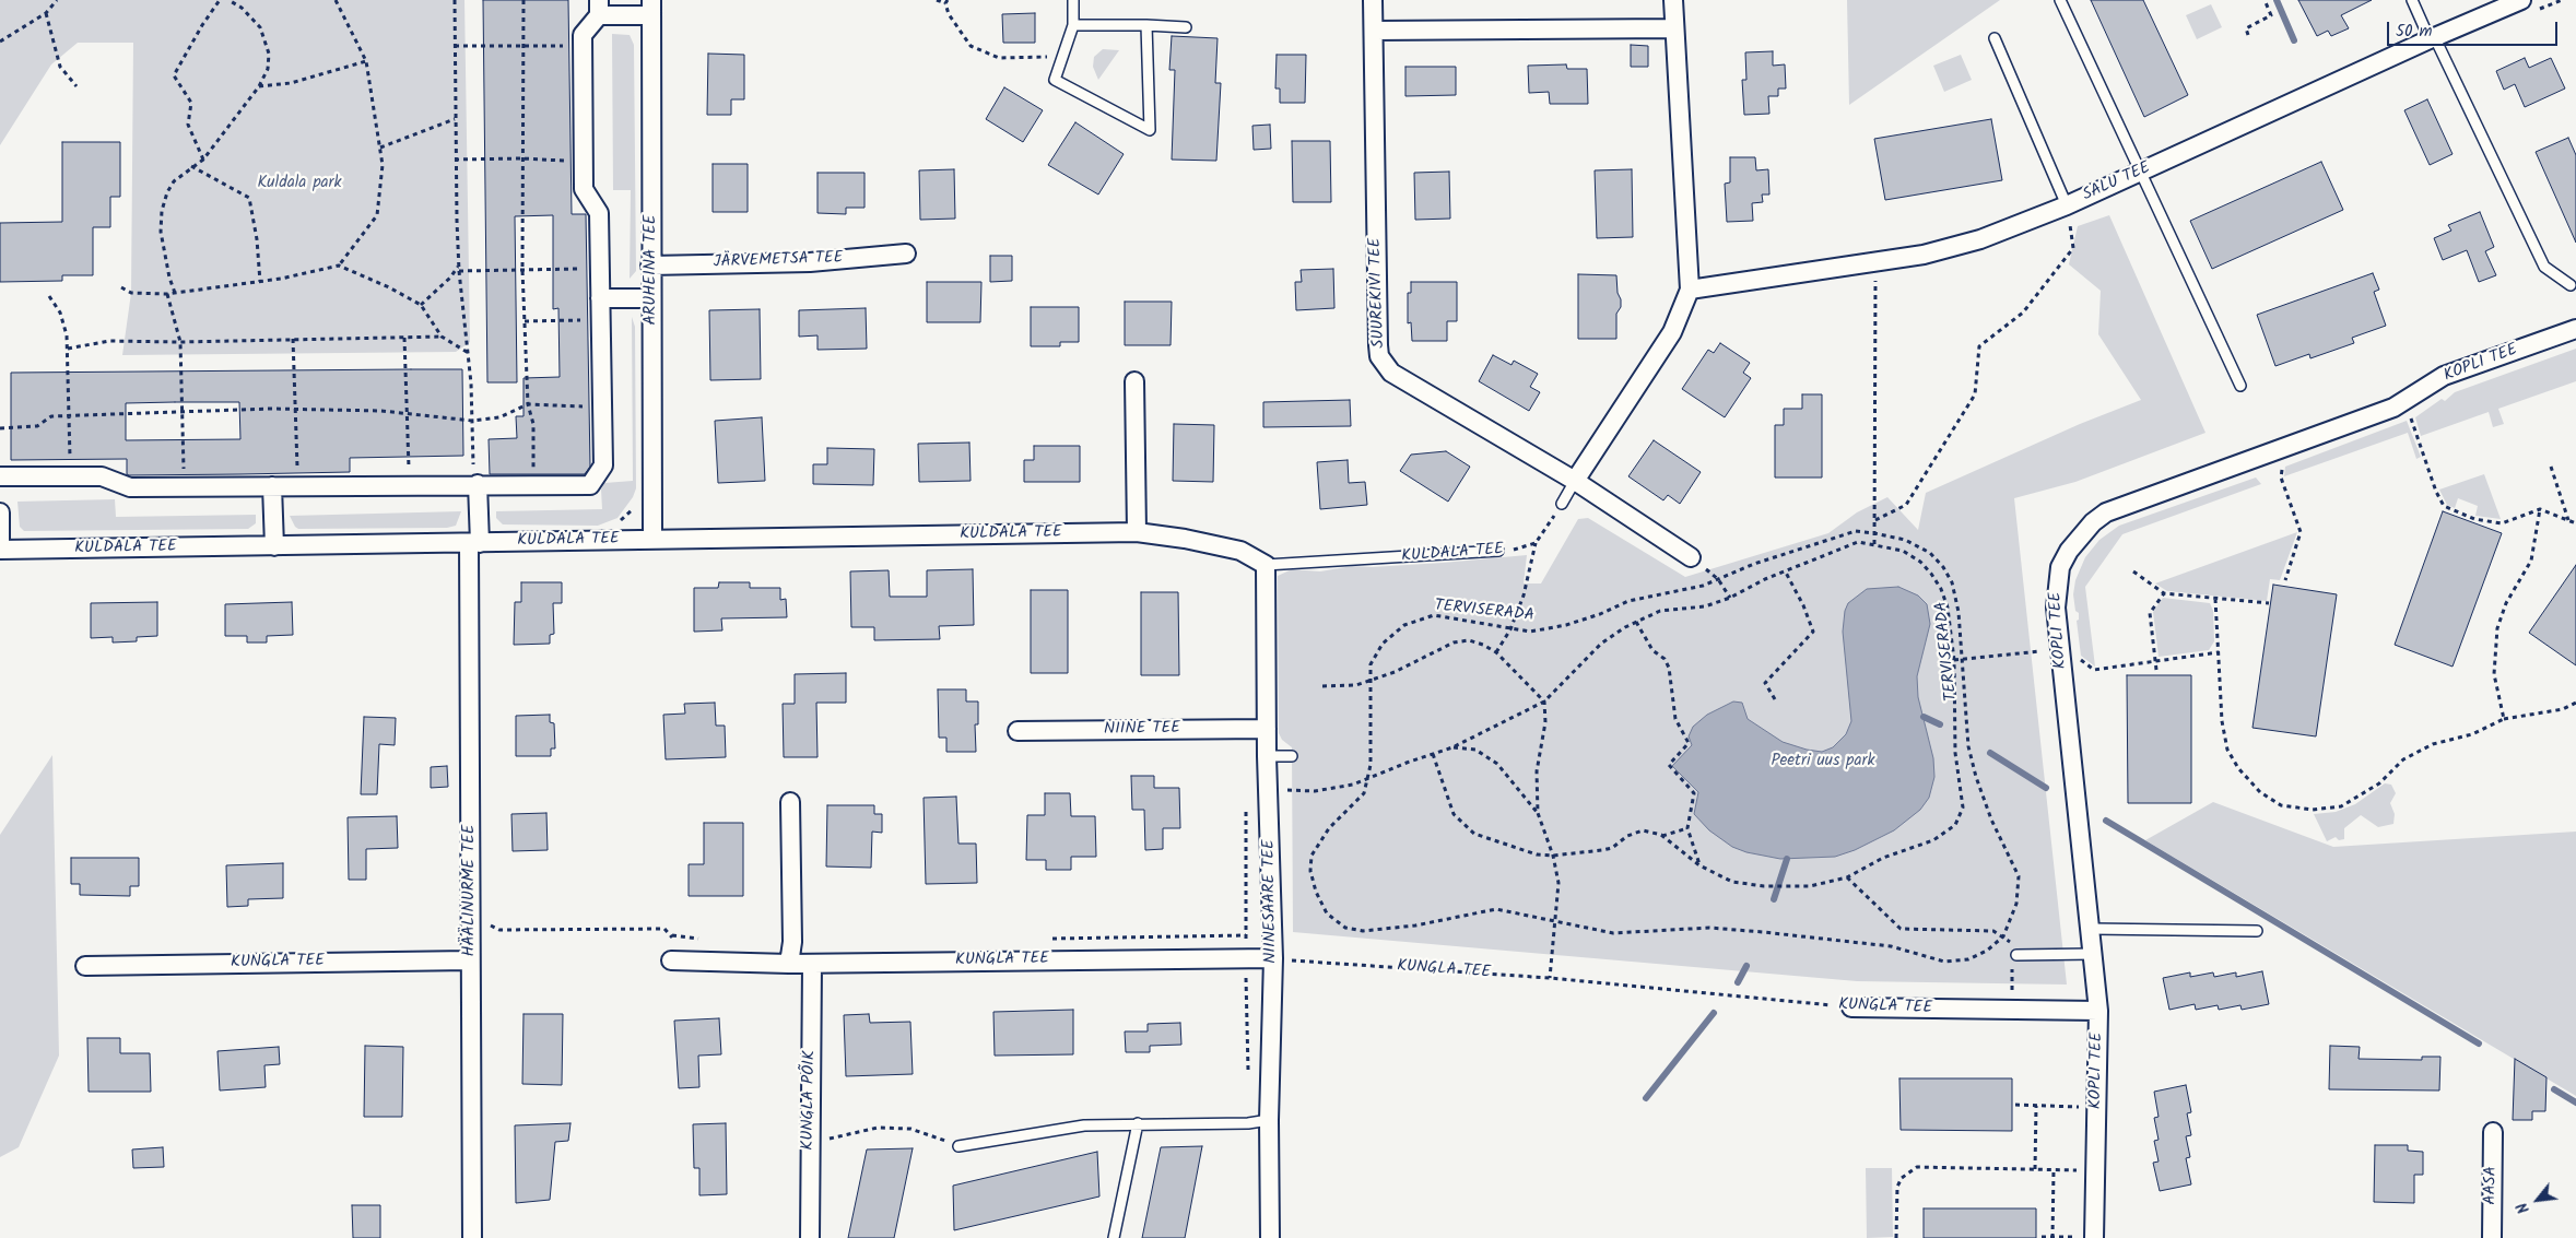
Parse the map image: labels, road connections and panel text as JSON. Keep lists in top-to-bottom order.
{
  "streets": {
    "street": [
      "SALU TEE",
      "JÄRVEMETSA TEE",
      "ARUHEINA TEE",
      "SUUREKIVI TEE",
      "KOPLI TEE",
      "KULDALA TEE",
      "NIINE TEE",
      "HÄÄLINURME TEE",
      "NIINESAARE TEE",
      "KUNGLA TEE",
      "KUNGLA PÕIK",
      "AASA"
    ],
    "path": ["TERVISERADA"]
  },
  "crossings": [
    ["JÄRVEMETSA TEE", "ARUHEINA TEE"],
    ["ARUHEINA TEE", "KULDALA TEE"],
    ["KOPLI TEE", "KUNGLA TEE"],
    ["KULDALA TEE", "HÄÄLINURME TEE"],
    ["KULDALA TEE", "NIINESAARE TEE"],
    ["NIINE TEE", "NIINESAARE TEE"],
    ["HÄÄLINURME TEE", "KUNGLA TEE"],
    ["NIINESAARE TEE", "KUNGLA TEE"],
    ["KUNGLA TEE", "KUNGLA PÕIK"]
  ],
  "parks": ["Kuldala park", "Peetri uus park"],
  "scale_bar": "50 m",
  "north": "bottom left"
}
